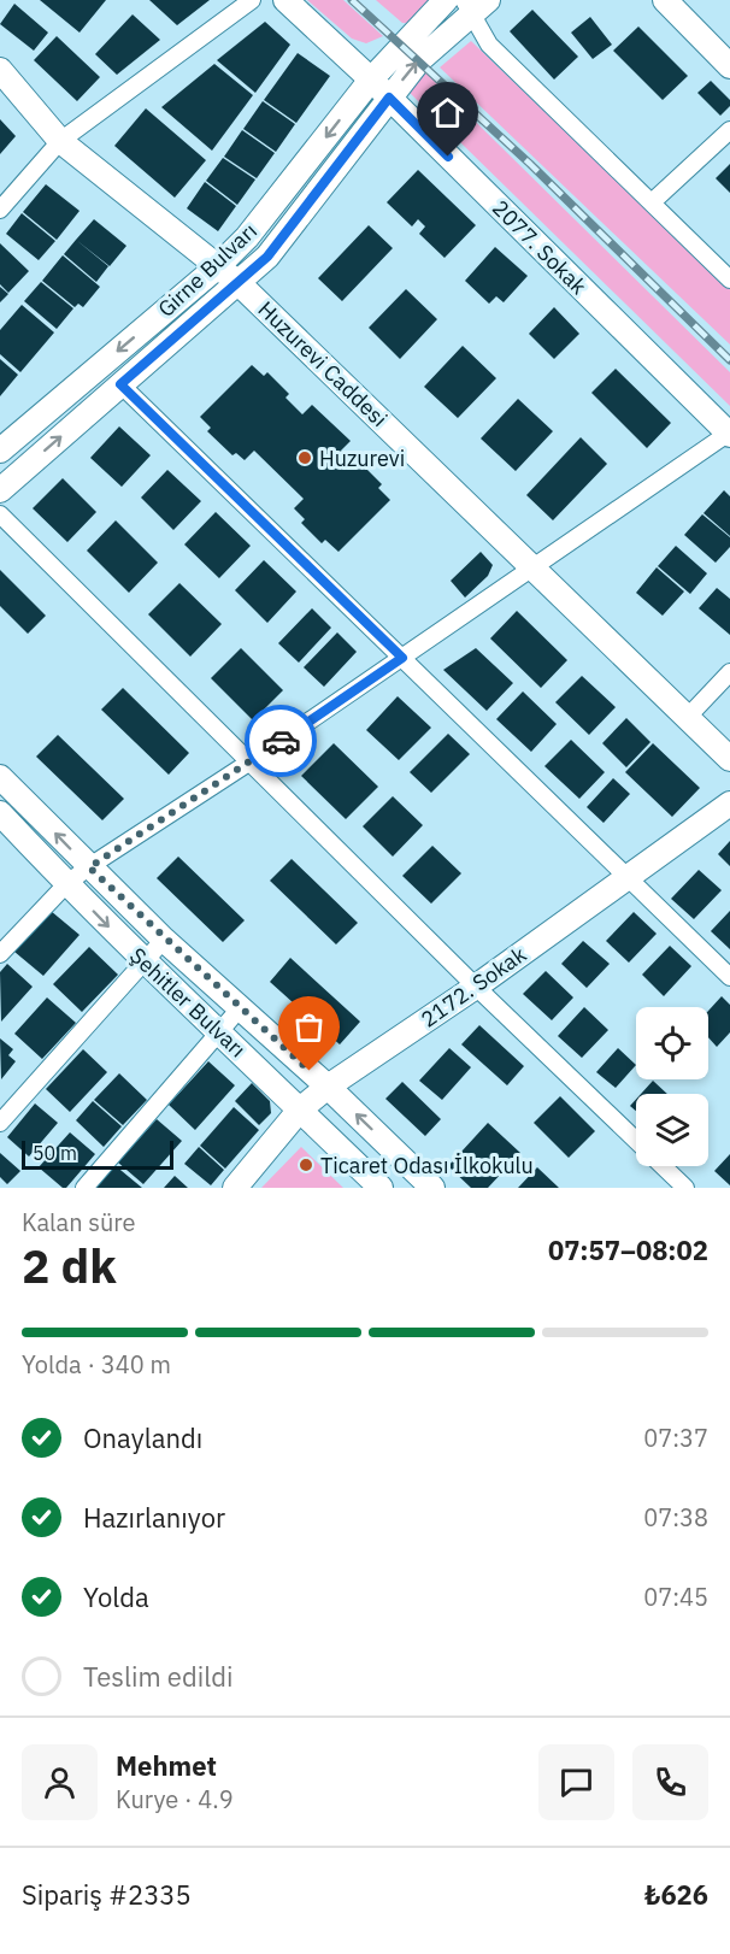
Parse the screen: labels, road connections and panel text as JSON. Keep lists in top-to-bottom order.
{
  "streets": {
    "main road": [
      "2077. Sokak",
      "Girne Bulvarı",
      "Huzurevi Caddesi",
      "2172. Sokak",
      "Şehitler Bulvarı"
    ]
  },
  "crossings": [
    ["2077. Sokak", "Girne Bulvarı"],
    ["Girne Bulvarı", "Huzurevi Caddesi"],
    ["2172. Sokak", "Şehitler Bulvarı"]
  ],
  "places": ["Huzurevi", "Ticaret Odası İlkokulu"],
  "scale_bar": "50 m",
  "page": {
    "scale": "50 m",
    "heading": ["2 dk", "Kalan süre", "07:57–08:02"],
    "panel": [
      "Mehmet",
      "Kurye · 4.9",
      "Sipariş #2335",
      "₺626"
    ],
    "bar": "Yolda · 340 m",
    "list": [
      ["Onaylandı", "07:37"],
      ["Hazırlanıyor", "07:38"],
      ["Yolda", "07:45"],
      "Teslim edildi"
    ]
  }
}
